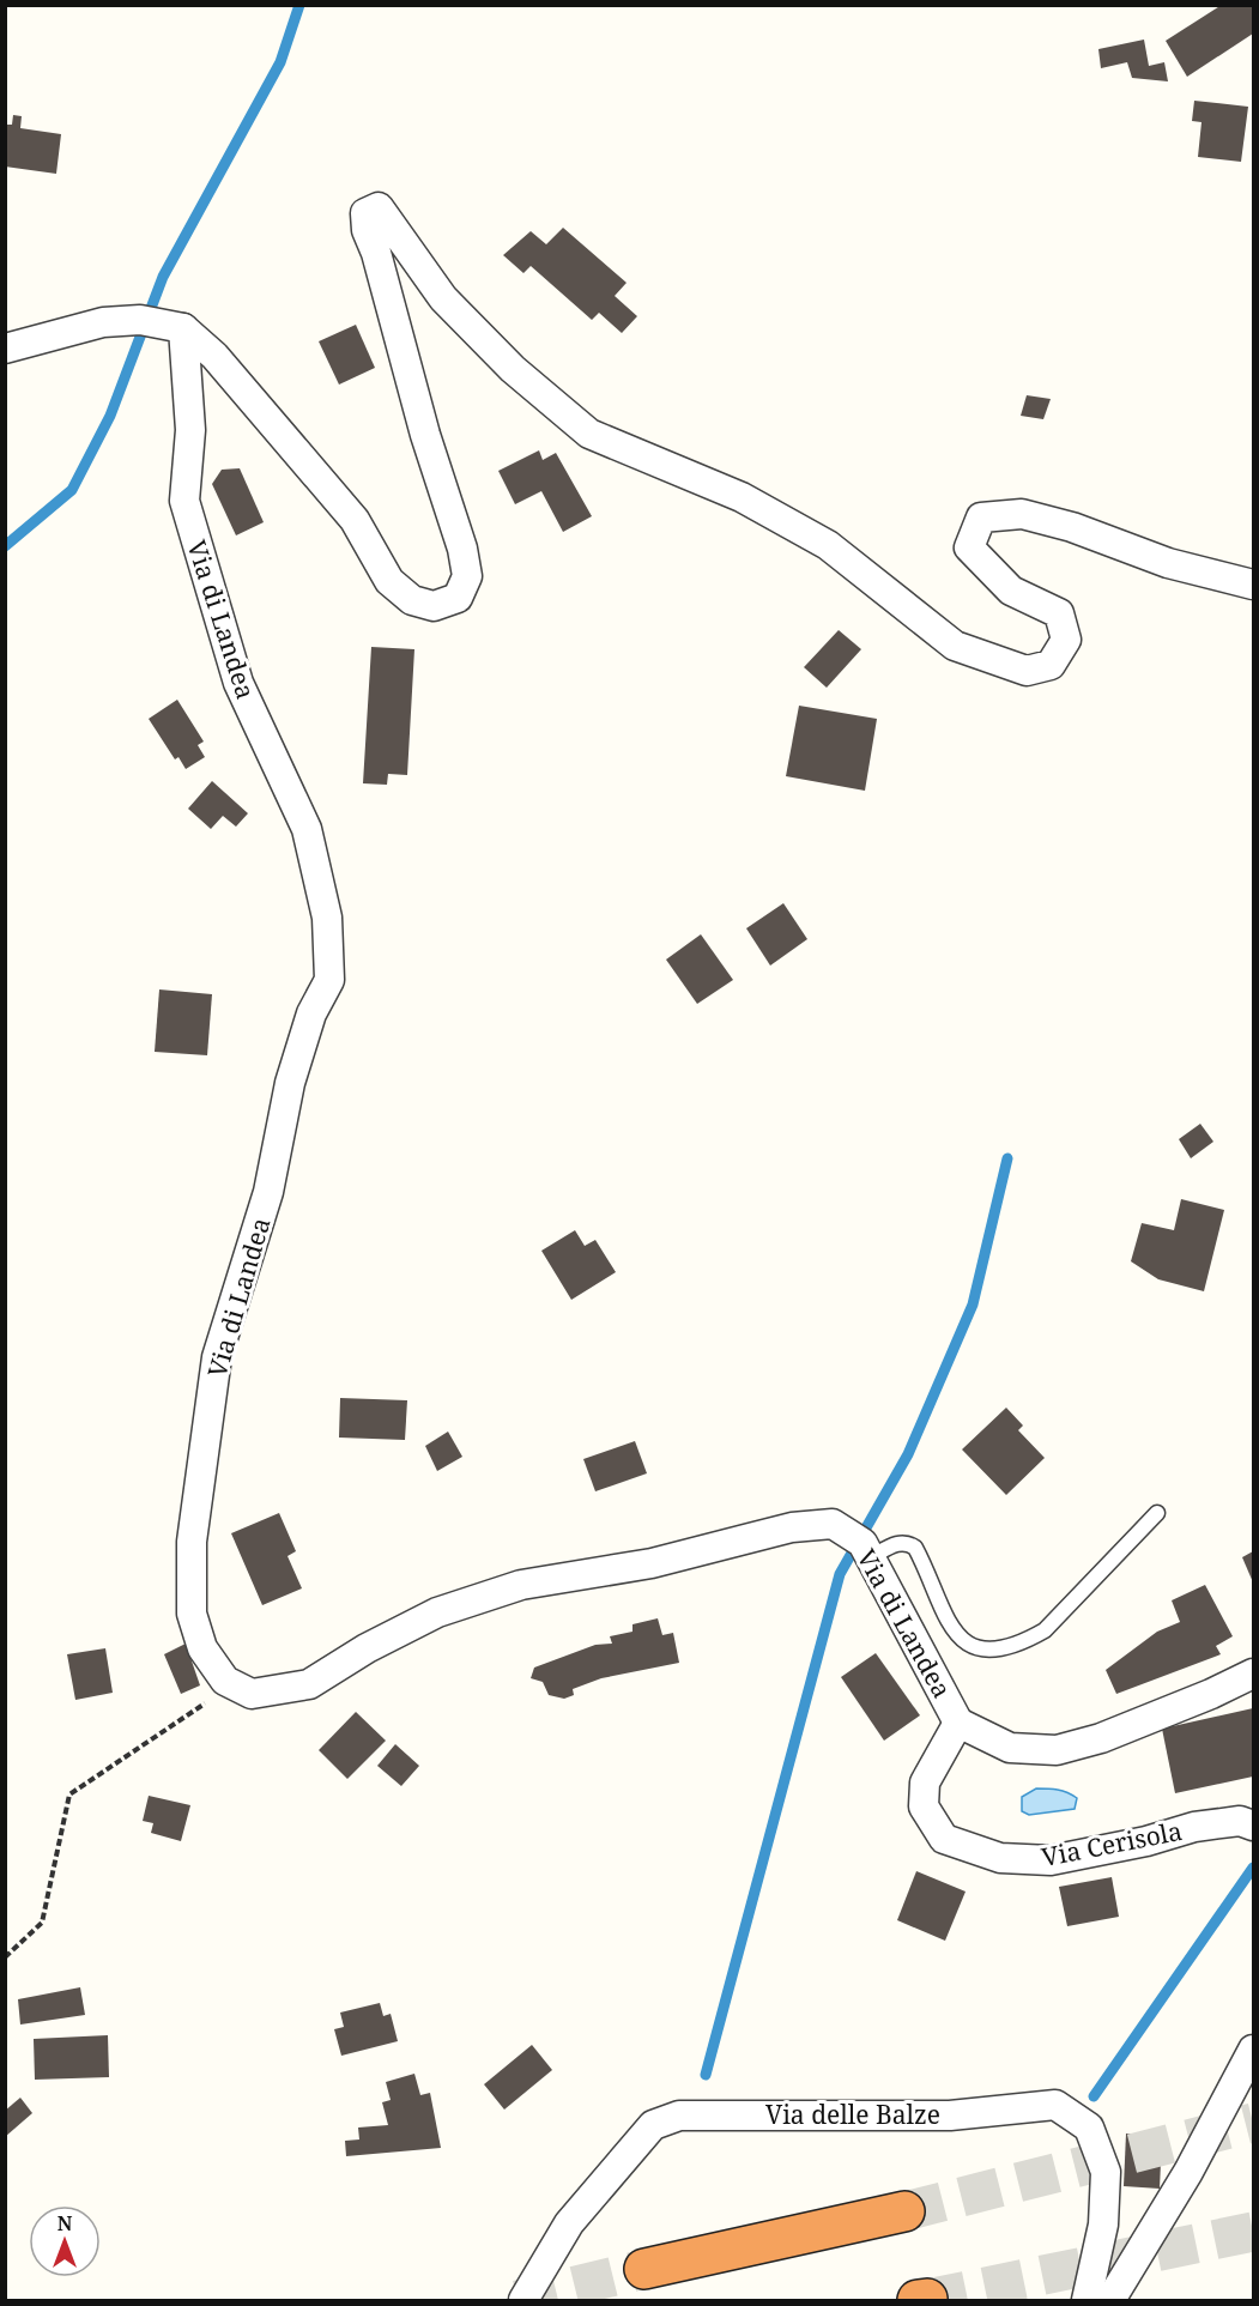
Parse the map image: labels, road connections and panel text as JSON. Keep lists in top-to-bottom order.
{
  "streets": {
    "street": ["Via di Landea", "Via Cerisola", "Via delle Balze"]
  },
  "crossings": [
    ["Via di Landea", "Via Cerisola"]
  ],
  "north": "top"
}
